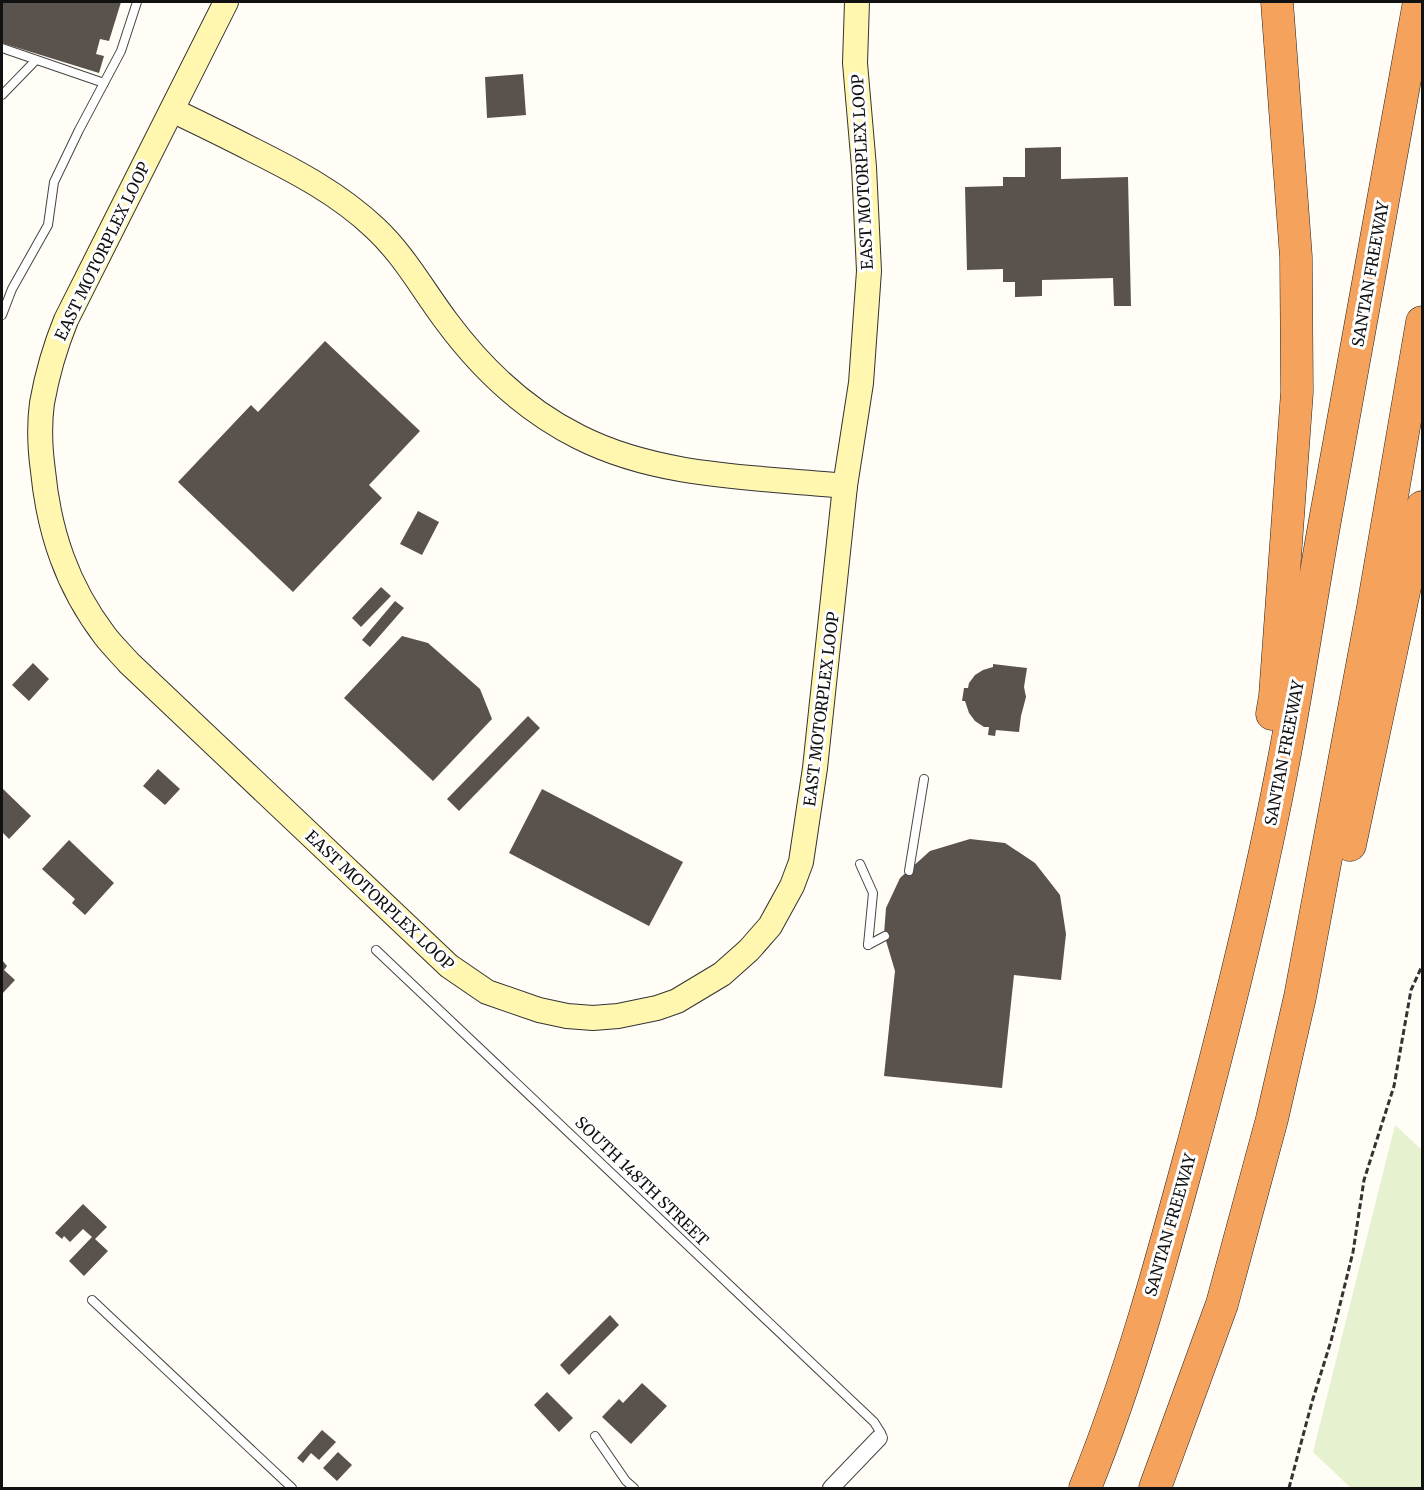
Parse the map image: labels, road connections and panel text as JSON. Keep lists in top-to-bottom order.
{
  "streets": {
    "highway": ["SANTAN FREEWAY"],
    "street": ["EAST MOTORPLEX LOOP"],
    "lane": ["SOUTH 148TH STREET"]
  }
}
